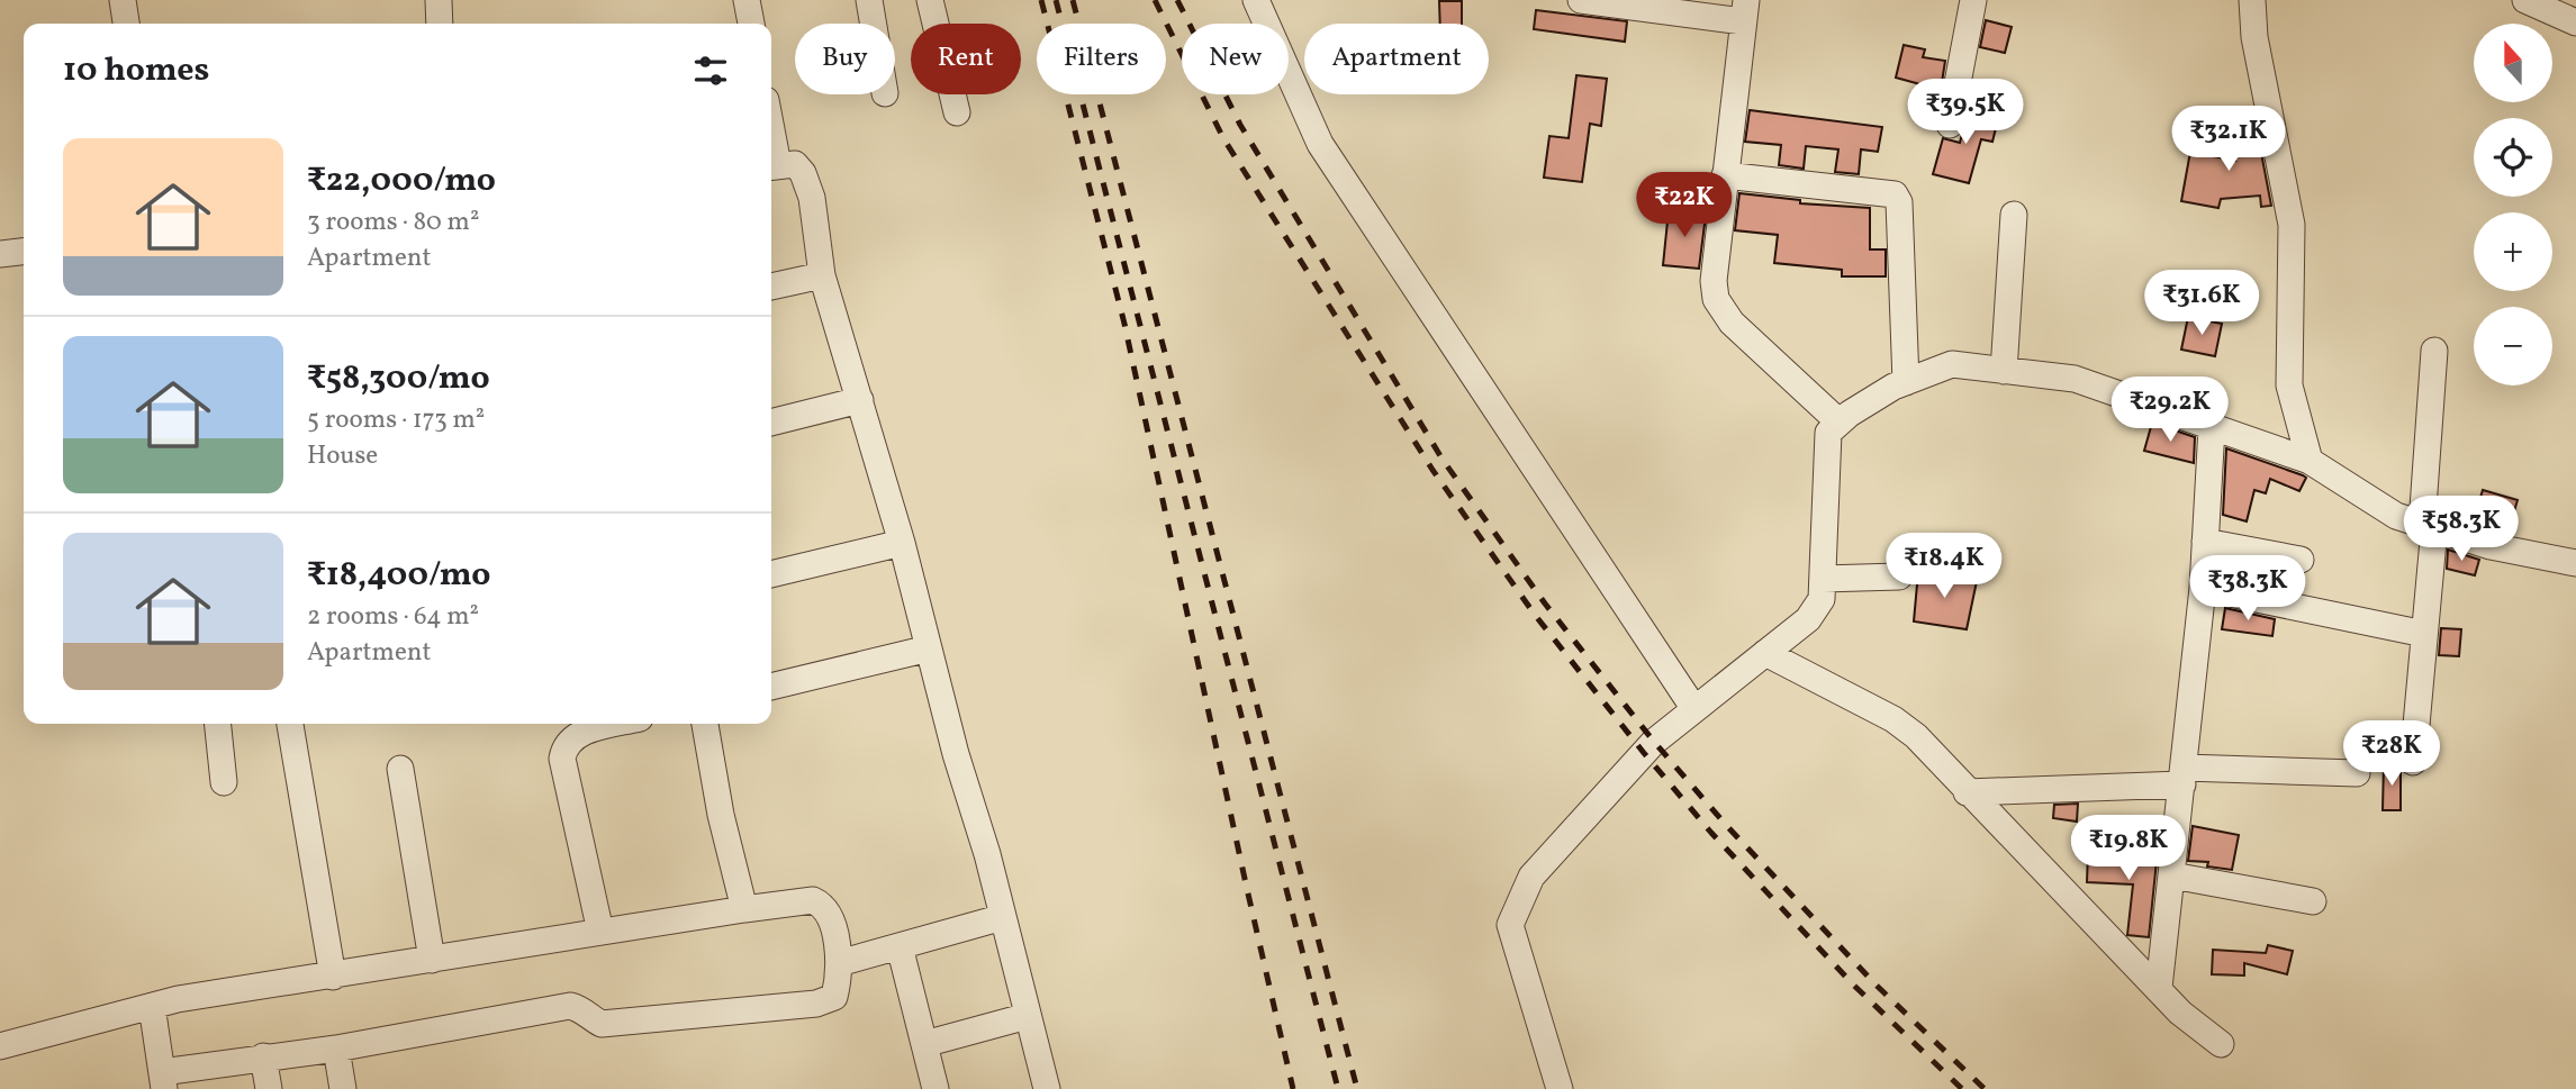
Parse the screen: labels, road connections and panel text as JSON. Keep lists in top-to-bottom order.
{
  "north": "top",
  "page": {
    "map_buttons": ["+", "−"],
    "chip": [
      "Buy",
      "Rent",
      "Filters",
      "New",
      "Apartment"
    ],
    "heading": "10 homes",
    "price": [
      "₹39.5K",
      "₹32.1K",
      "₹22K",
      "₹31.6K",
      "₹29.2K",
      "₹58.3K",
      "₹18.4K",
      "₹38.3K",
      "₹28K",
      "₹19.8K"
    ],
    "list": [
      {
        "name": "₹22,000/mo",
        "note": "3 rooms · 80 m² · Apartment"
      },
      {
        "name": "₹58,300/mo",
        "note": "5 rooms · 173 m² · House"
      },
      {
        "name": "₹18,400/mo",
        "note": "2 rooms · 64 m² · Apartment"
      }
    ]
  }
}
